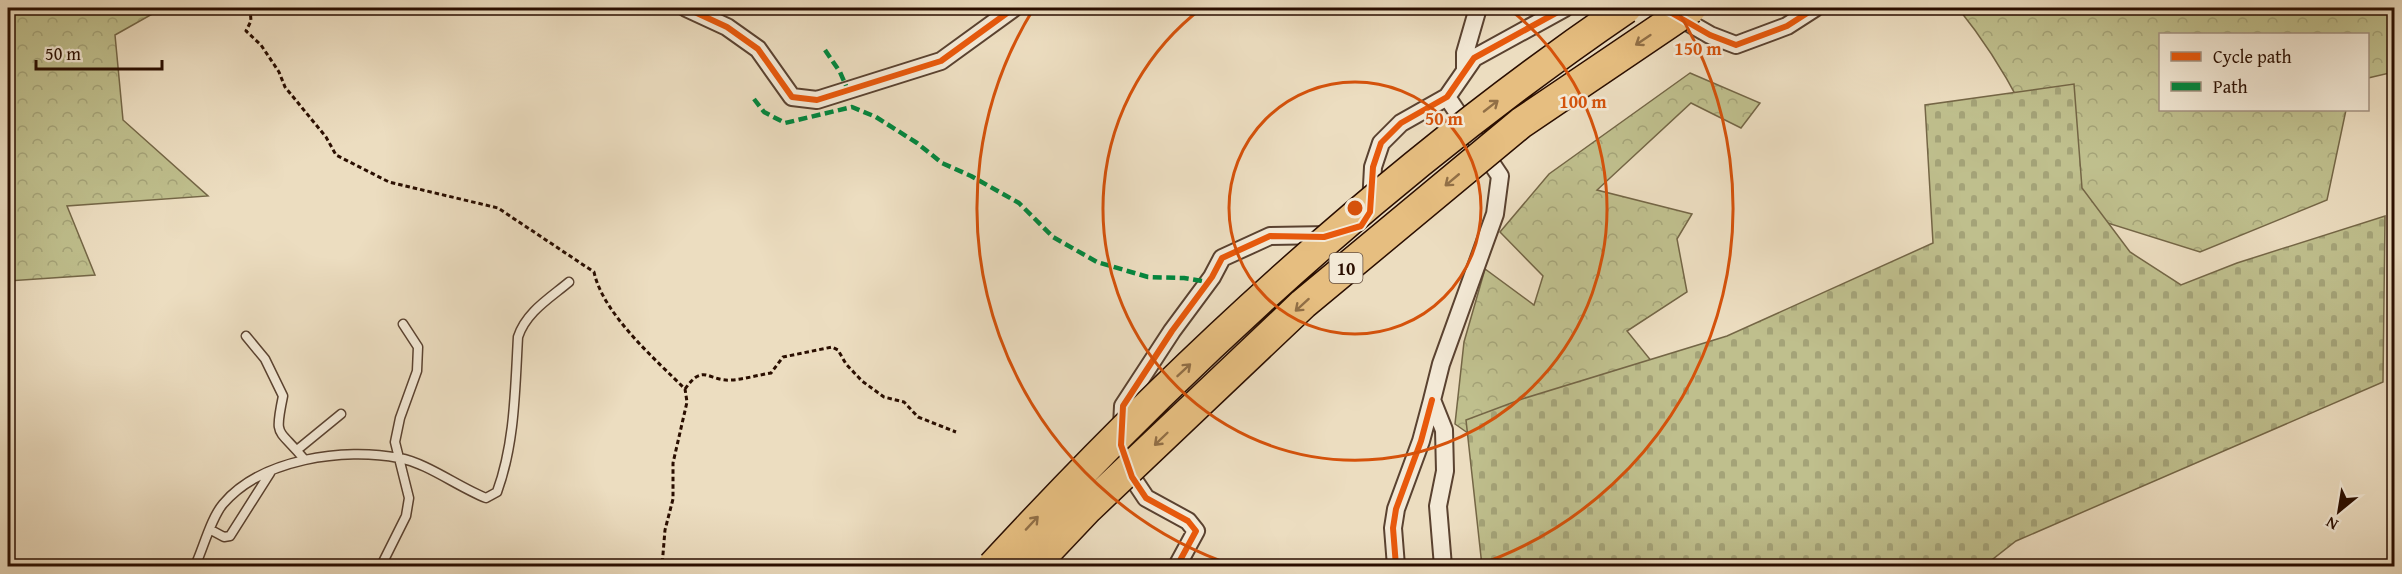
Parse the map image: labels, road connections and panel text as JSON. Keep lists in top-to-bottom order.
{
  "streets": {
    "highway": ["10"]
  },
  "legend": ["Cycle path", "Path"],
  "scale_bar": "50 m",
  "north": "bottom left",
  "rings": ["150 m", "100 m", "50 m"]
}
